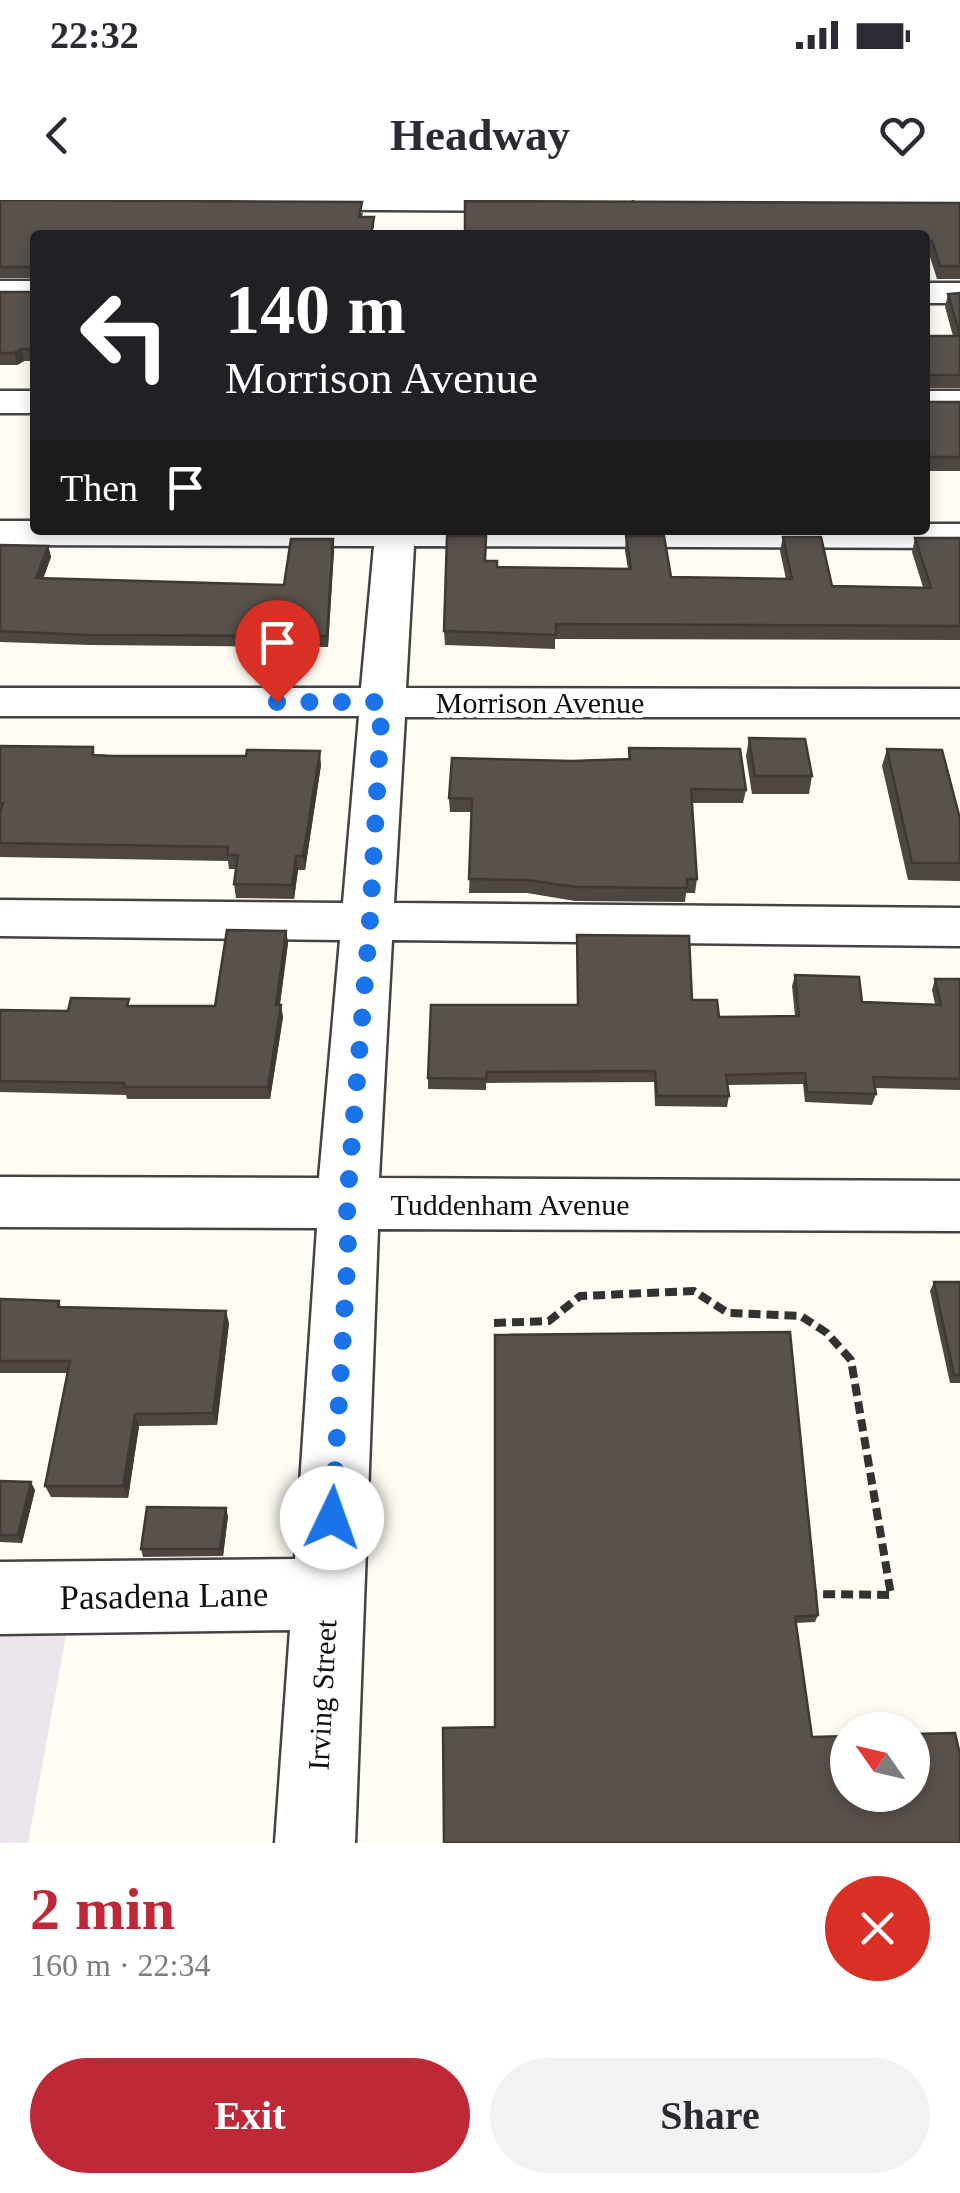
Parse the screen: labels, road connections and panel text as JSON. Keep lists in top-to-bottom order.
{
  "streets": {
    "street": [
      "Morrison Avenue",
      "Tuddenham Avenue",
      "Pasadena Lane",
      "Irving Street"
    ]
  },
  "crossings": [
    ["Morrison Avenue", "Irving Street"],
    ["Tuddenham Avenue", "Irving Street"],
    ["Pasadena Lane", "Irving Street"]
  ],
  "north": "top left",
  "page": {
    "status": "22:32",
    "header": "Headway",
    "turn": ["140 m", "Morrison Avenue"],
    "then": "Then",
    "heading": ["2 min", "160 m · 22:34"],
    "buttons": ["Exit", "Share"]
  }
}
